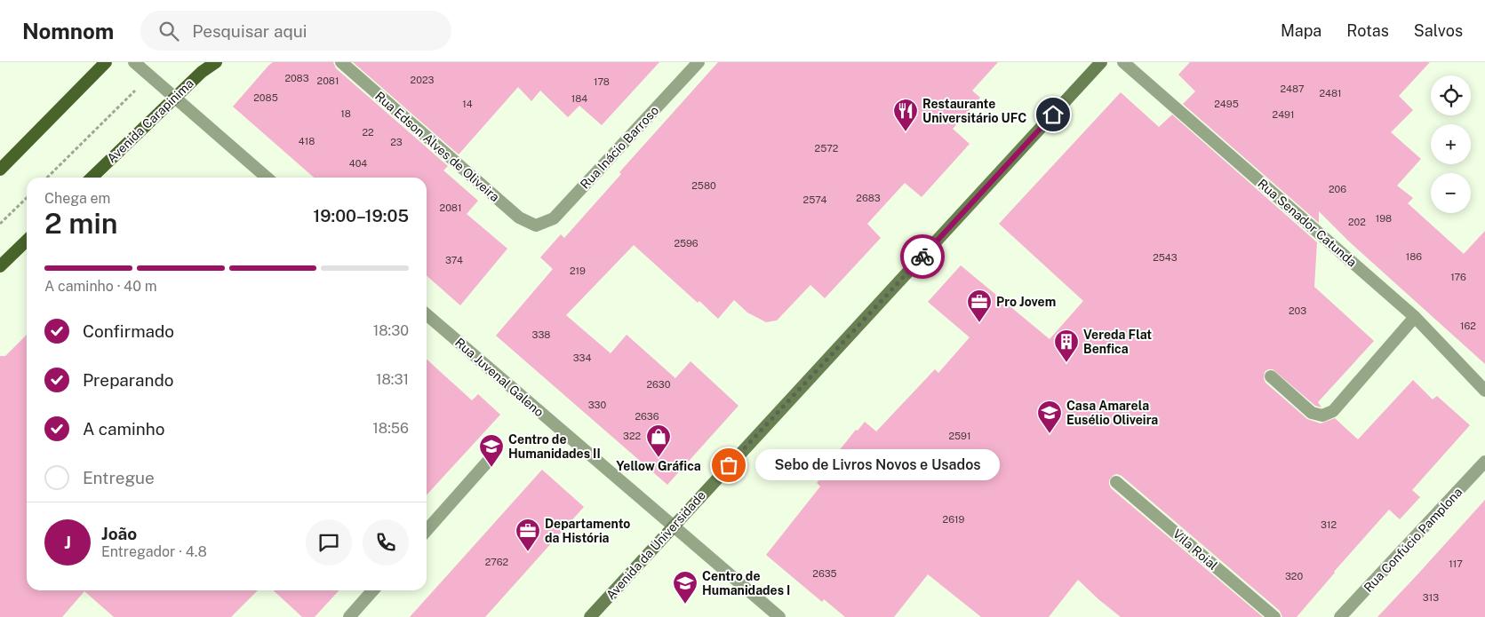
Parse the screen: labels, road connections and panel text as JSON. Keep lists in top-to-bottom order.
{
  "streets": {
    "main road": ["Avenida Carapinima", "Avenida da Universidade"],
    "street": [
      "Rua Edson Alves de Oliveira",
      "Rua Inácio Barroso",
      "Rua Senador Catunda",
      "Rua Juvenal Galeno",
      "Rua Confúcio Pamplona",
      "Vila Roial"
    ]
  },
  "crossings": [
    ["Rua Edson Alves de Oliveira", "Rua Inácio Barroso"],
    ["Rua Juvenal Galeno", "Avenida da Universidade"]
  ],
  "places": {
    "restaurant": ["Restaurante Universitário UFC"],
    "office": ["Pro Jovem", "Departamento da História"],
    "building": ["Vereda Flat Benfica"],
    "school or university": ["Casa Amarela Eusélio Oliveira", "Centro de Humanidades II", "Centro de Humanidades I"],
    "shop": ["Yellow Gráfica"],
    "other": ["Sebo de Livros Novos e Usados"]
  },
  "house_numbers": [
    "2083",
    "2023",
    "2081",
    "178",
    "2487",
    "2481",
    "2085",
    "184",
    "14",
    "2495",
    "18",
    "2491",
    "22",
    "418",
    "23",
    "2572",
    "404",
    "2580",
    "206",
    "2683",
    "2574",
    "2081",
    "198",
    "202",
    "2596",
    "186",
    "2543",
    "374",
    "219",
    "176",
    "203",
    "162",
    "338",
    "334",
    "2630",
    "330",
    "2636",
    "322",
    "2591",
    "2619",
    "312",
    "2762",
    "117",
    "2635",
    "320",
    "313"
  ],
  "page": {
    "header": "Nomnom",
    "search": "Pesquisar aqui",
    "nav": ["Mapa", "Rotas", "Salvos"],
    "map_buttons": ["+", "−"],
    "heading": ["2 min", "Chega em", "19:00–19:05"],
    "panel": ["João", "Entregador · 4.8"],
    "bar": "A caminho · 40 m",
    "list": [
      ["Confirmado", "18:30"],
      ["Preparando", "18:31"],
      ["A caminho", "18:56"],
      "Entregue"
    ],
    "bubble": "Sebo de Livros Novos e Usados",
    "round": "J"
  }
}
